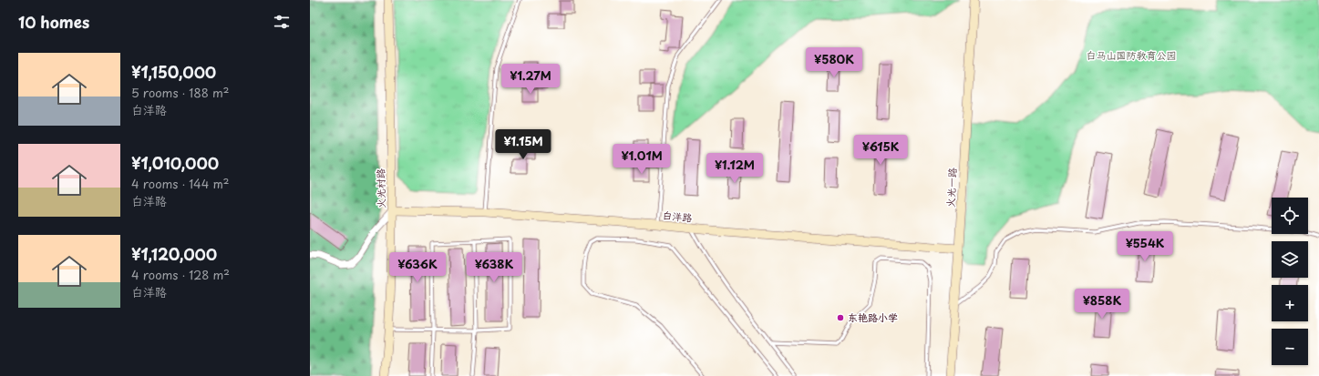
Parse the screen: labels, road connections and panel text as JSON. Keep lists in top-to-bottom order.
{
  "streets": {
    "street": ["火光一路", "火光村路", "白洋路"]
  },
  "crossings": [
    ["火光一路", "白洋路"],
    ["火光村路", "白洋路"]
  ],
  "parks": ["白马山国防教育公园"],
  "places": ["东艳路小学"],
  "page": {
    "heading": "10 homes",
    "list": [
      {
        "name": "¥1,150,000",
        "note": "5 rooms · 188 m² · 白洋路"
      },
      {
        "name": "¥1,010,000",
        "note": "4 rooms · 144 m² · 白洋路"
      },
      {
        "name": "¥1,120,000",
        "note": "4 rooms · 128 m² · 白洋路"
      }
    ],
    "price": [
      "¥580K",
      "¥1.27M",
      "¥1.15M",
      "¥615K",
      "¥1.01M",
      "¥1.12M",
      "¥554K",
      "¥636K",
      "¥638K",
      "¥858K"
    ],
    "map_buttons": ["+", "−"]
  }
}
